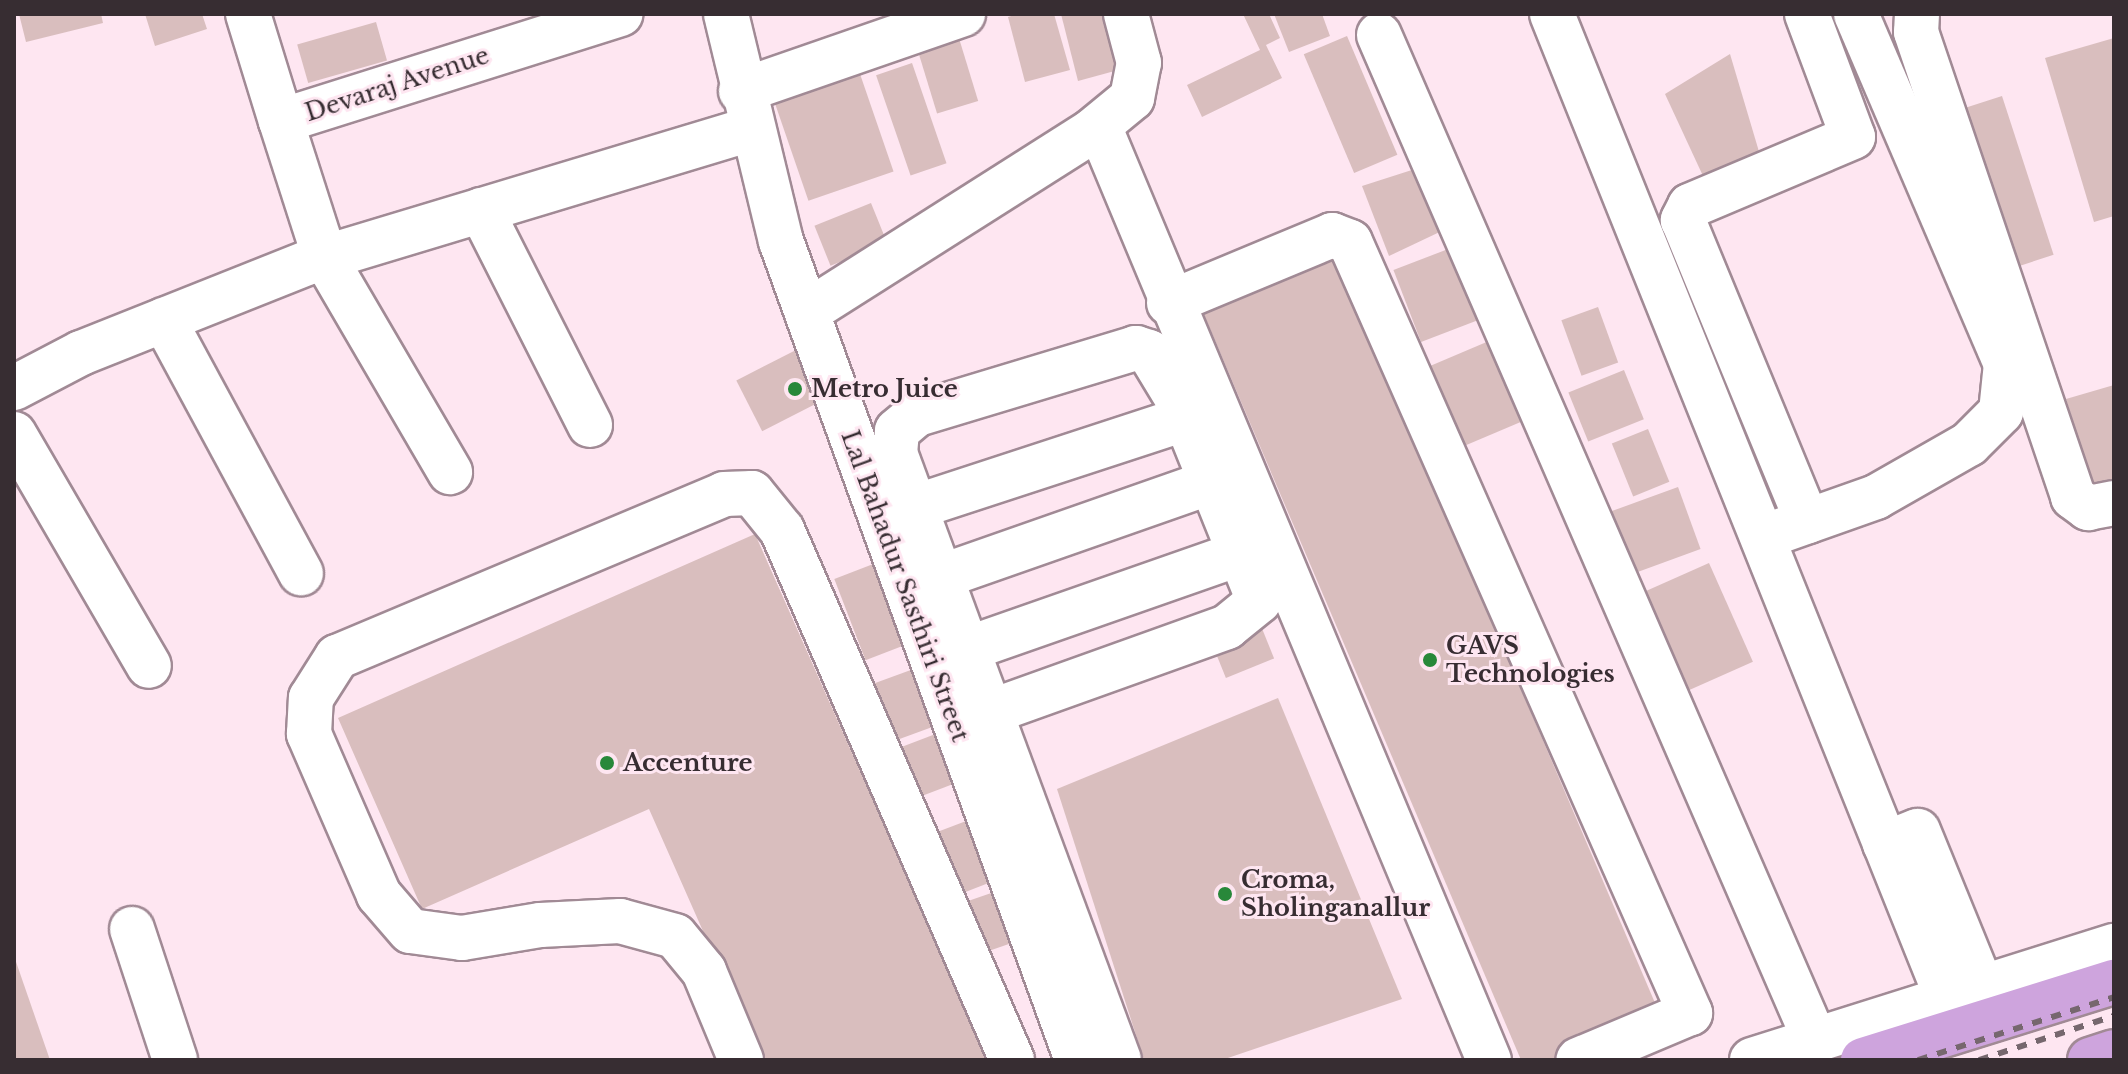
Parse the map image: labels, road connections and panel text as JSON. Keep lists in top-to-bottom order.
{
  "streets": {
    "street": ["Devaraj Avenue", "Lal Bahadur Sasthiri Street"]
  },
  "places": [
    "Metro Juice",
    "GAVS Technologies",
    "Accenture",
    "Croma, Sholinganallur"
  ]
}
